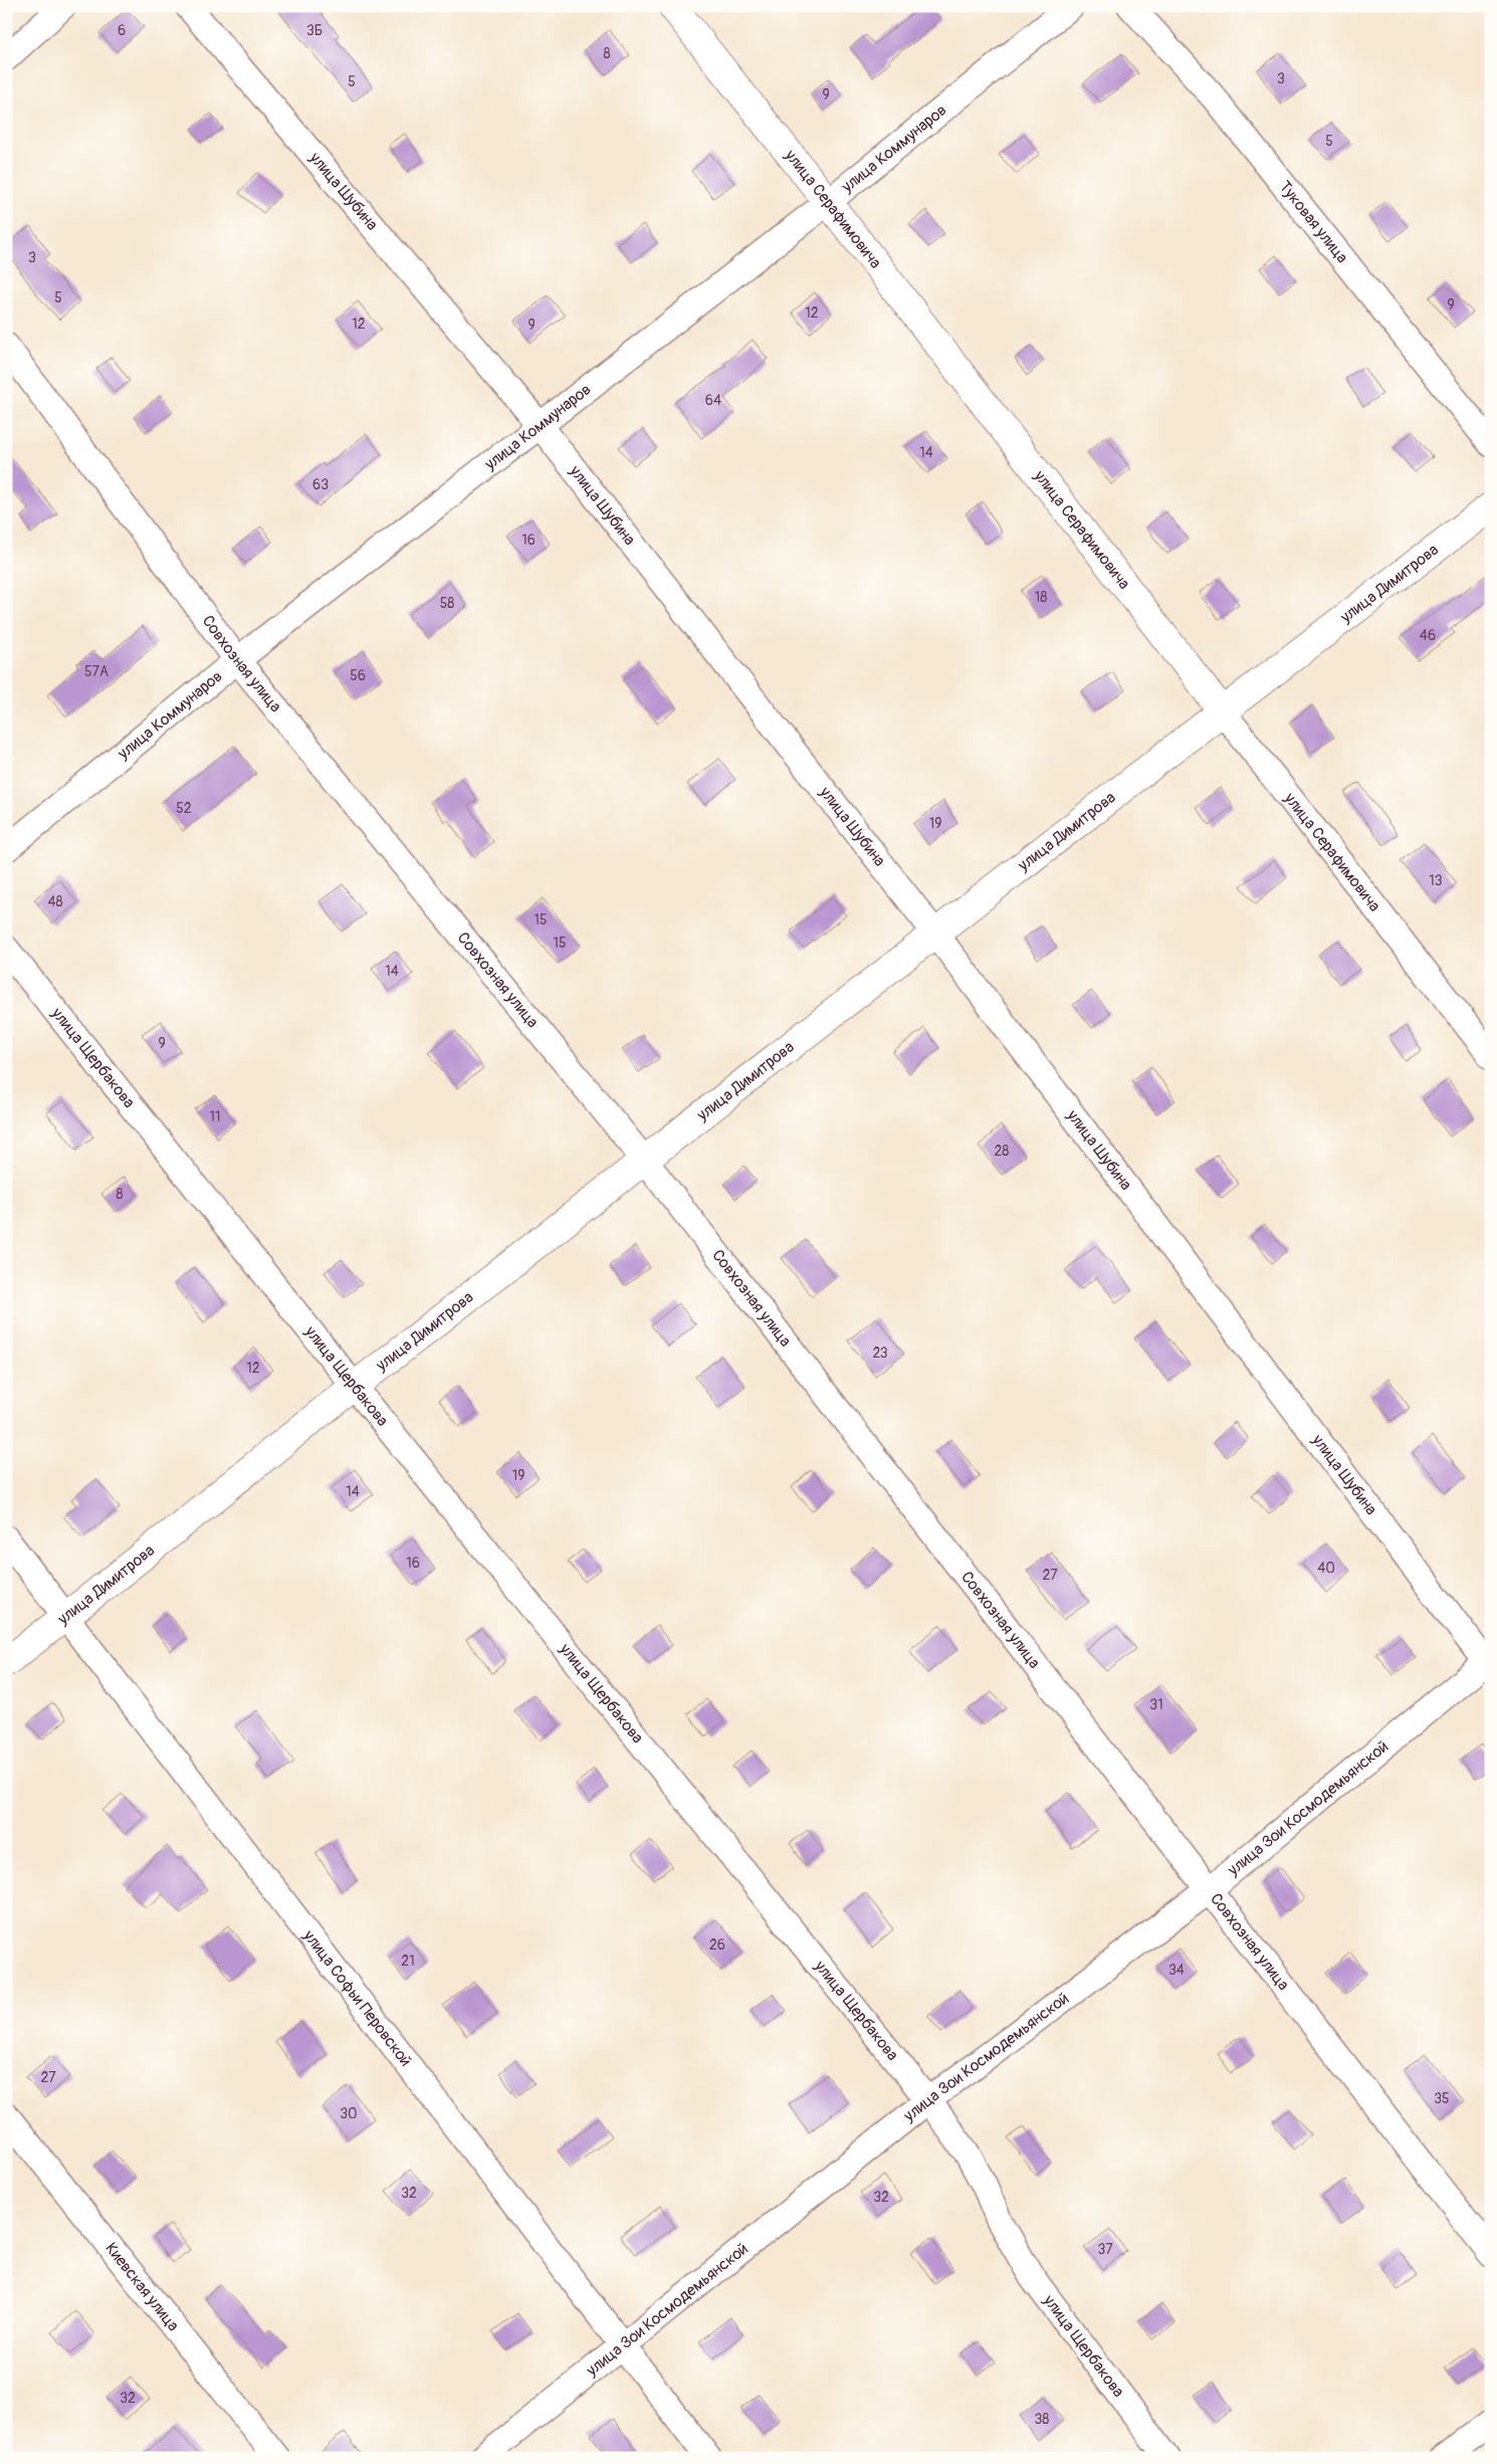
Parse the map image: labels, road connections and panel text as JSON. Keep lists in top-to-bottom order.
{
  "streets": {
    "street": [
      "улица Коммунаров",
      "улица Шубина",
      "улица Серафимовича",
      "Туковая улица",
      "улица Димитрова",
      "Совхозная улица",
      "улица Щербакова",
      "улица Зои Космодемьянской",
      "улица Софьи Перовской",
      "Киевская улица"
    ]
  },
  "crossings": [
    ["улица Коммунаров", "улица Шубина"],
    ["улица Коммунаров", "улица Серафимовича"],
    ["улица Коммунаров", "Совхозная улица"],
    ["улица Шубина", "улица Димитрова"],
    ["улица Шубина", "улица Зои Космодемьянской"],
    ["улица Серафимовича", "улица Димитрова"],
    ["улица Димитрова", "Совхозная улица"],
    ["улица Димитрова", "улица Щербакова"],
    ["улица Димитрова", "улица Софьи Перовской"],
    ["Совхозная улица", "улица Зои Космодемьянской"],
    ["улица Щербакова", "улица Зои Космодемьянской"],
    ["улица Зои Космодемьянской", "улица Софьи Перовской"]
  ],
  "house_numbers": [
    "6",
    "3Б",
    "8",
    "3",
    "5",
    "9",
    "5",
    "3",
    "5",
    "9",
    "12",
    "12",
    "9",
    "64",
    "14",
    "63",
    "16",
    "18",
    "58",
    "46",
    "57А",
    "56",
    "52",
    "19",
    "13",
    "48",
    "15",
    "15",
    "14",
    "9",
    "11",
    "28",
    "8",
    "23",
    "12",
    "19",
    "14",
    "16",
    "40",
    "27",
    "31",
    "26",
    "21",
    "34",
    "27",
    "35",
    "30",
    "32",
    "32",
    "37",
    "32",
    "38"
  ]
}
